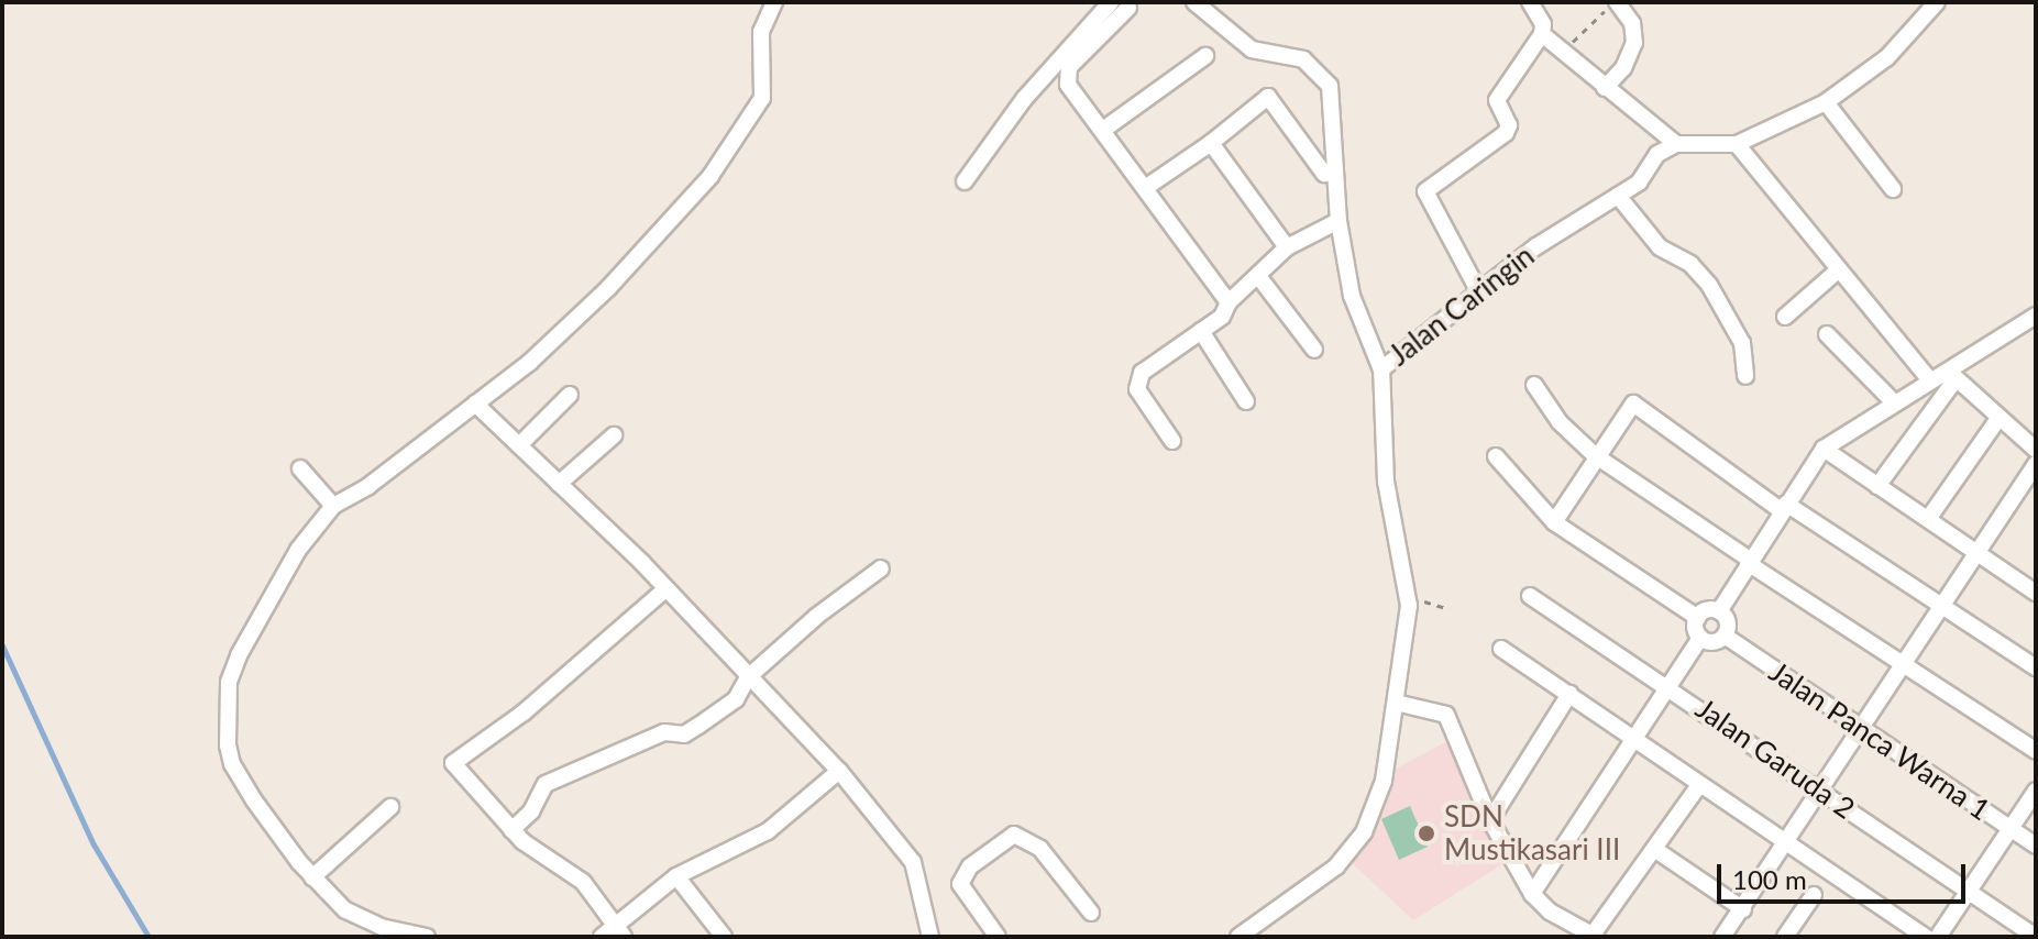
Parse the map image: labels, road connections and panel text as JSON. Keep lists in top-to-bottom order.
{
  "streets": {
    "street": ["Jalan Caringin", "Jalan Panca Warna 1", "Jalan Garuda 2"]
  },
  "places": ["SDN Mustikasari III"],
  "scale_bar": "100 m"
}
